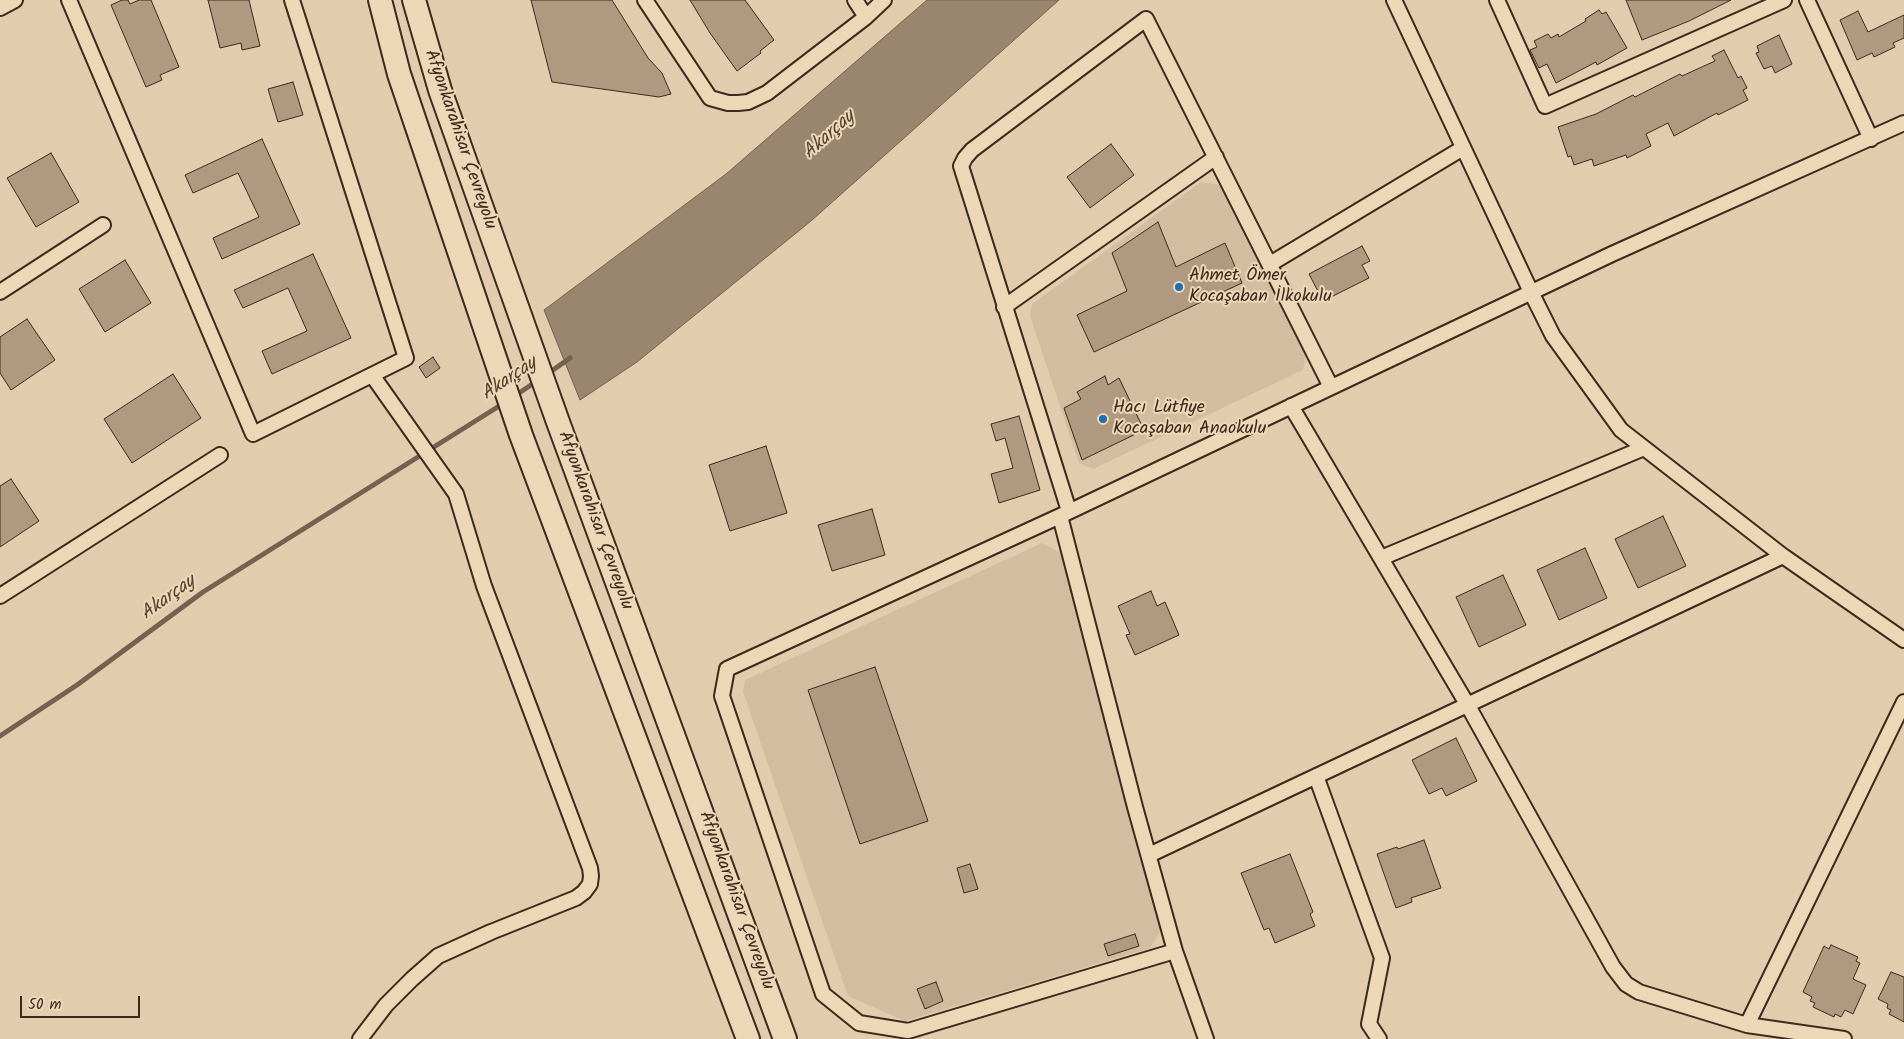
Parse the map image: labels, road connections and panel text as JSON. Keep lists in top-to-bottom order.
{
  "streets": {
    "highway": ["Afyonkarahisar Çevreyolu"]
  },
  "water": ["Akarçay"],
  "places": ["Ahmet Ömer Kocaşaban İlkokulu", "Hacı Lütfiye Kocaşaban Anaokulu"],
  "scale_bar": "50 m"
}
